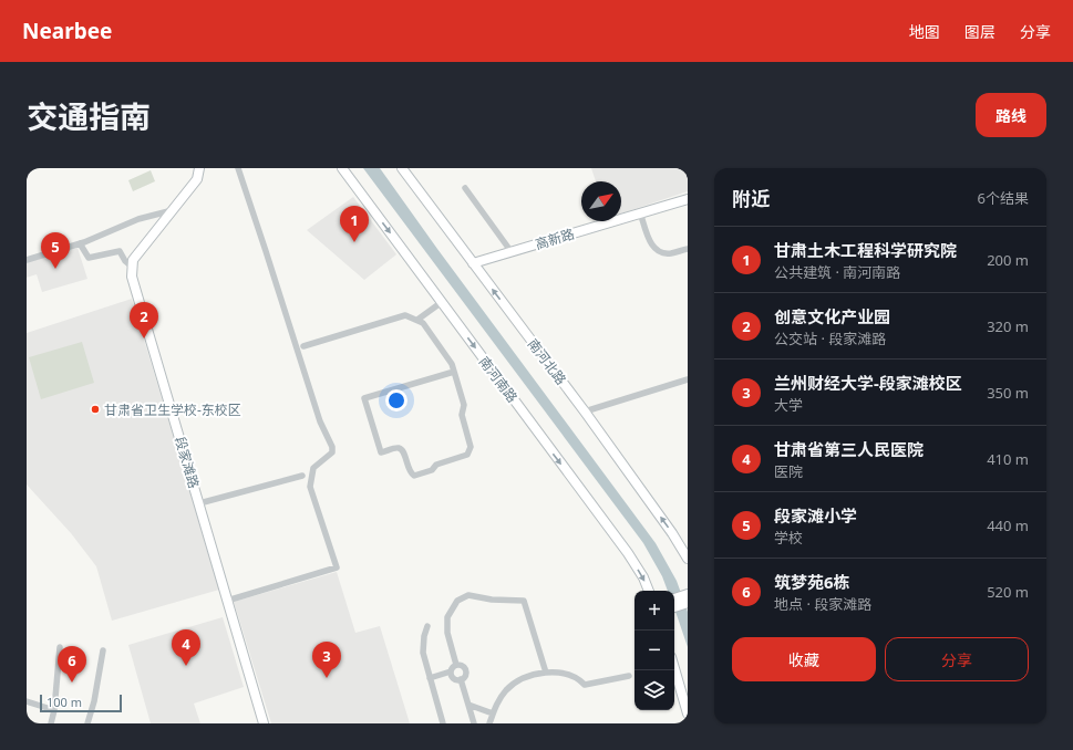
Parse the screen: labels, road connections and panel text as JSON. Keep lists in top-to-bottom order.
{
  "streets": {
    "street": [
      "高新路",
      "南河北路",
      "南河南路",
      "段家滩路"
    ]
  },
  "crossings": [
    ["高新路", "南河北路"]
  ],
  "one_way": ["南河北路", "南河南路"],
  "places": ["甘肃省卫生学校-东校区"],
  "scale_bar": "100 m",
  "north": "top right",
  "page": {
    "header": "Nearbee",
    "nav": ["地图", "图层", "分享"],
    "title": "交通指南",
    "buttons": [
      "路线",
      ["收藏", "分享"]
    ],
    "heading": ["附近", "6个结果"],
    "pins": [
      "1",
      "5",
      "2",
      "4",
      "3",
      "6"
    ],
    "list": [
      {
        "mark": "1",
        "name": "甘肃土木工程科学研究院",
        "note": "公共建筑 · 南河南路",
        "value": "200 m"
      },
      {
        "mark": "2",
        "name": "创意文化产业园",
        "note": "公交站 · 段家滩路",
        "value": "320 m"
      },
      {
        "mark": "3",
        "name": "兰州财经大学-段家滩校区",
        "note": "大学",
        "value": "350 m"
      },
      {
        "mark": "4",
        "name": "甘肃省第三人民医院",
        "note": "医院",
        "value": "410 m"
      },
      {
        "mark": "5",
        "name": "段家滩小学",
        "note": "学校",
        "value": "440 m"
      },
      {
        "mark": "6",
        "name": "筑梦苑6栋",
        "note": "地点 · 段家滩路",
        "value": "520 m"
      }
    ],
    "map_buttons": ["+", "−"],
    "scale": "100 m"
  }
}
